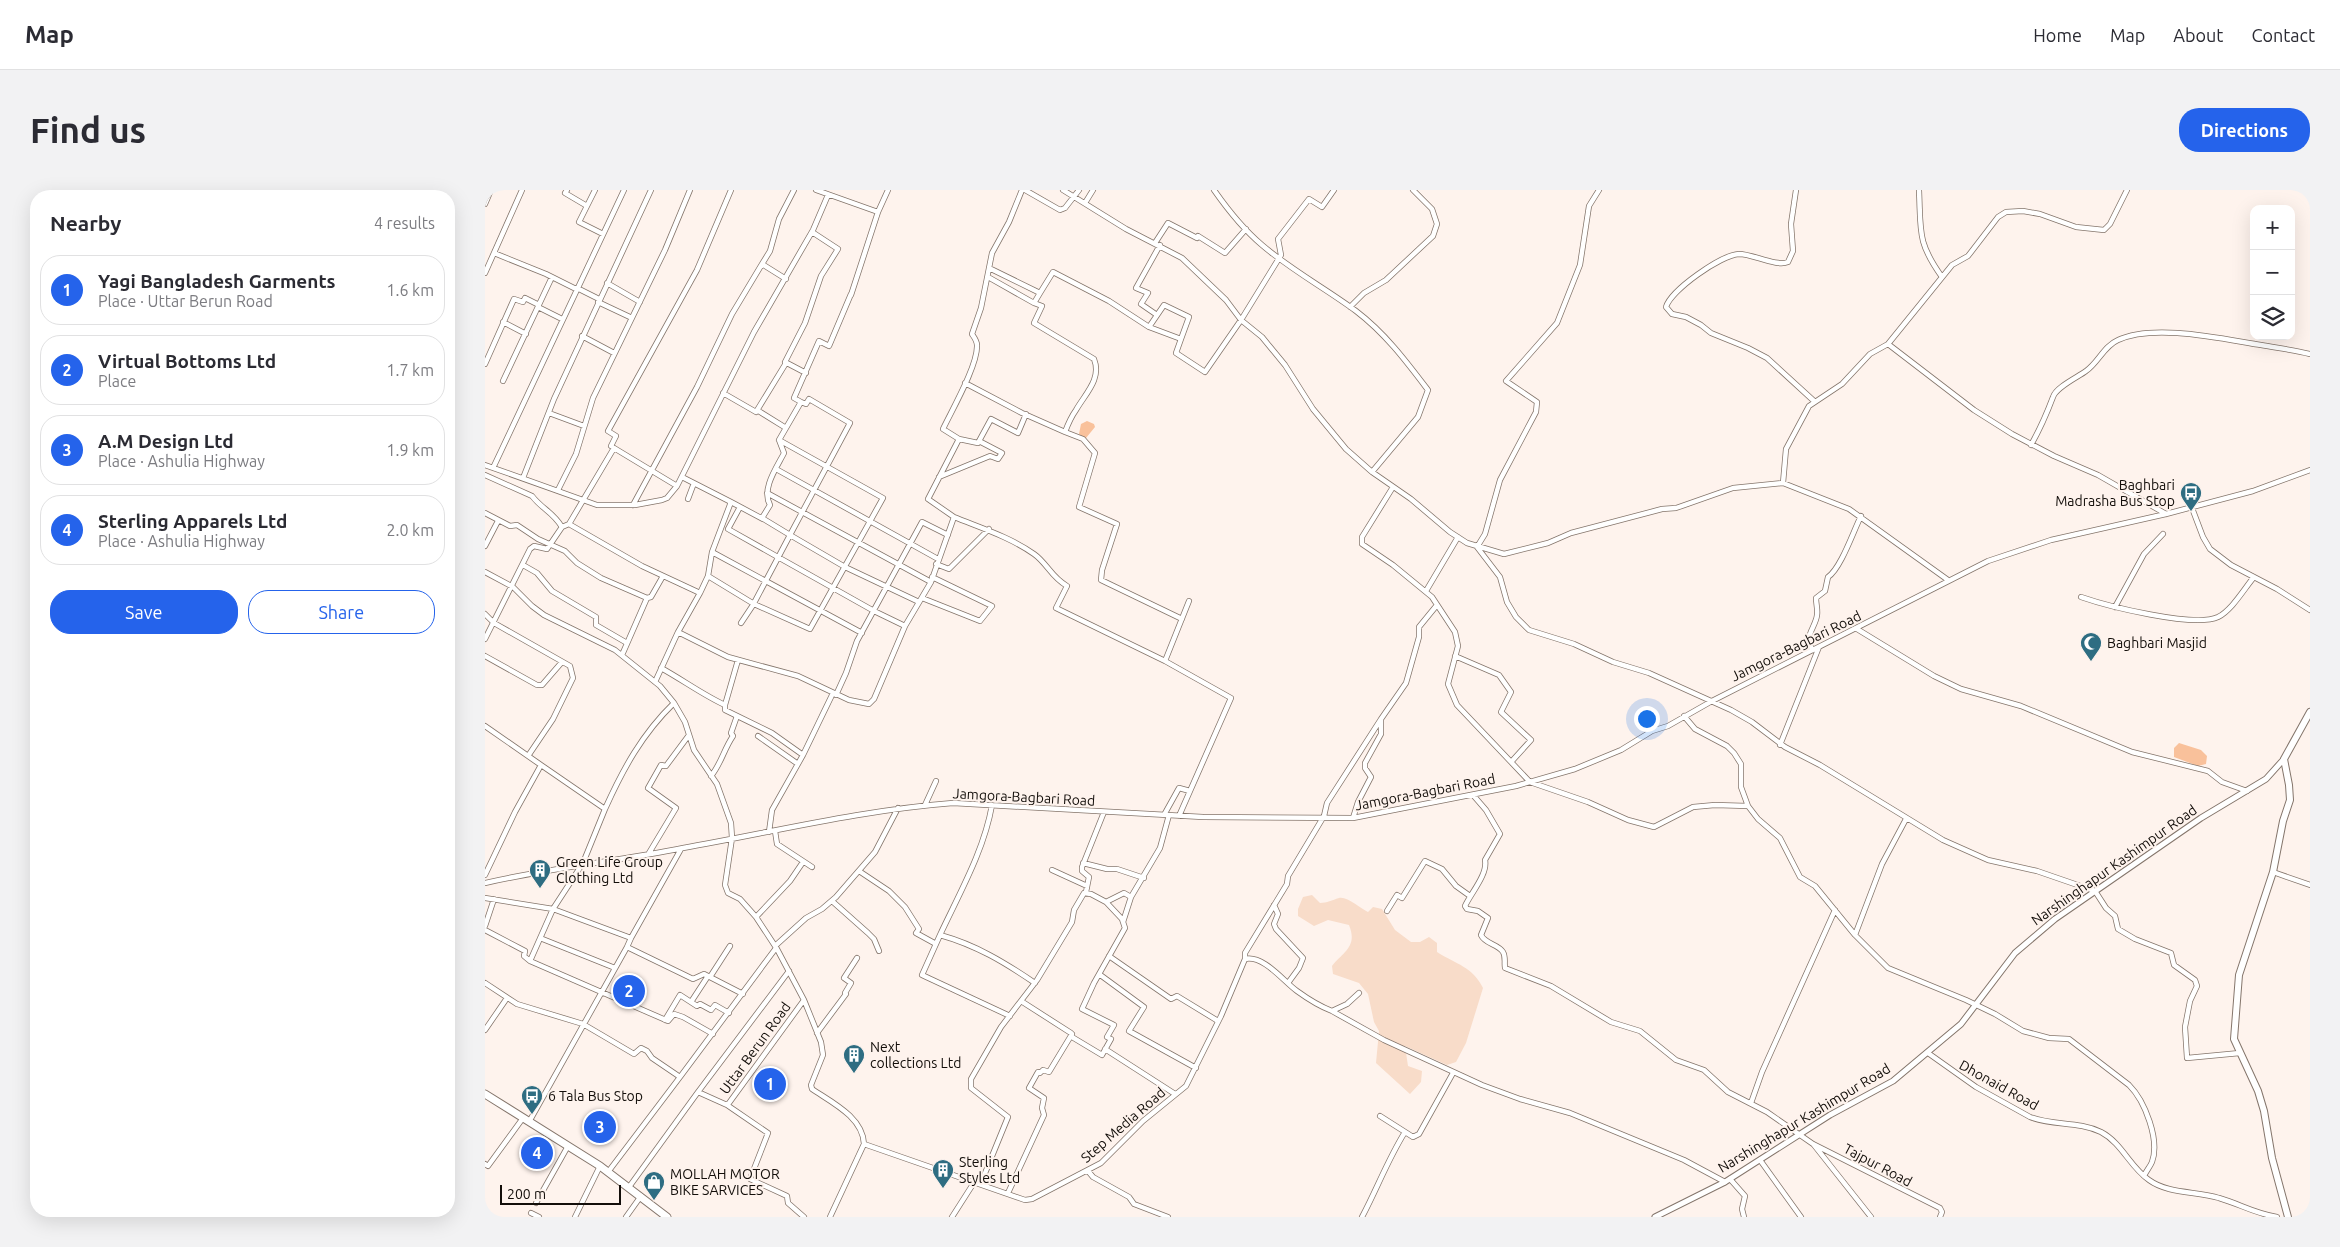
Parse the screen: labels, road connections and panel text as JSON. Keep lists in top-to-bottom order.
{
  "streets": {
    "main road": ["Narshinghapur Kashimpur Road"],
    "street": [
      "Jamgora-Bagbari Road",
      "Uttar Berun Road",
      "Dhonaid Road",
      "Step Media Road",
      "Tajpur Road"
    ]
  },
  "crossings": [
    ["Jamgora-Bagbari Road", "Step Media Road"],
    ["Narshinghapur Kashimpur Road", "Dhonaid Road"],
    ["Narshinghapur Kashimpur Road", "Tajpur Road"],
    ["Uttar Berun Road", "Step Media Road"]
  ],
  "places": {
    "bus stop": ["Baghbari Madrasha Bus Stop", "6 Tala Bus Stop"],
    "mosque": ["Baghbari Masjid"],
    "building": ["Green Life Group Clothing Ltd", "Next collections Ltd", "Sterling Styles Ltd"],
    "shop": ["MOLLAH MOTOR BIKE SARVICES"]
  },
  "scale_bar": "200 m",
  "page": {
    "header": "Map",
    "nav": [
      "Home",
      "Map",
      "About",
      "Contact"
    ],
    "buttons": [
      "Directions",
      ["Save", "Share"]
    ],
    "title": "Find us",
    "heading": ["Nearby", "4 results"],
    "map_buttons": ["+", "−"],
    "list": [
      {
        "mark": "1",
        "name": "Yagi Bangladesh Garments",
        "note": "Place · Uttar Berun Road",
        "value": "1.6 km"
      },
      {
        "mark": "2",
        "name": "Virtual Bottoms Ltd",
        "note": "Place",
        "value": "1.7 km"
      },
      {
        "mark": "3",
        "name": "A.M Design Ltd",
        "note": "Place · Ashulia Highway",
        "value": "1.9 km"
      },
      {
        "mark": "4",
        "name": "Sterling Apparels Ltd",
        "note": "Place · Ashulia Highway",
        "value": "2.0 km"
      }
    ],
    "pins": [
      "2",
      "1",
      "3",
      "4"
    ],
    "scale": "200 m"
  }
}
